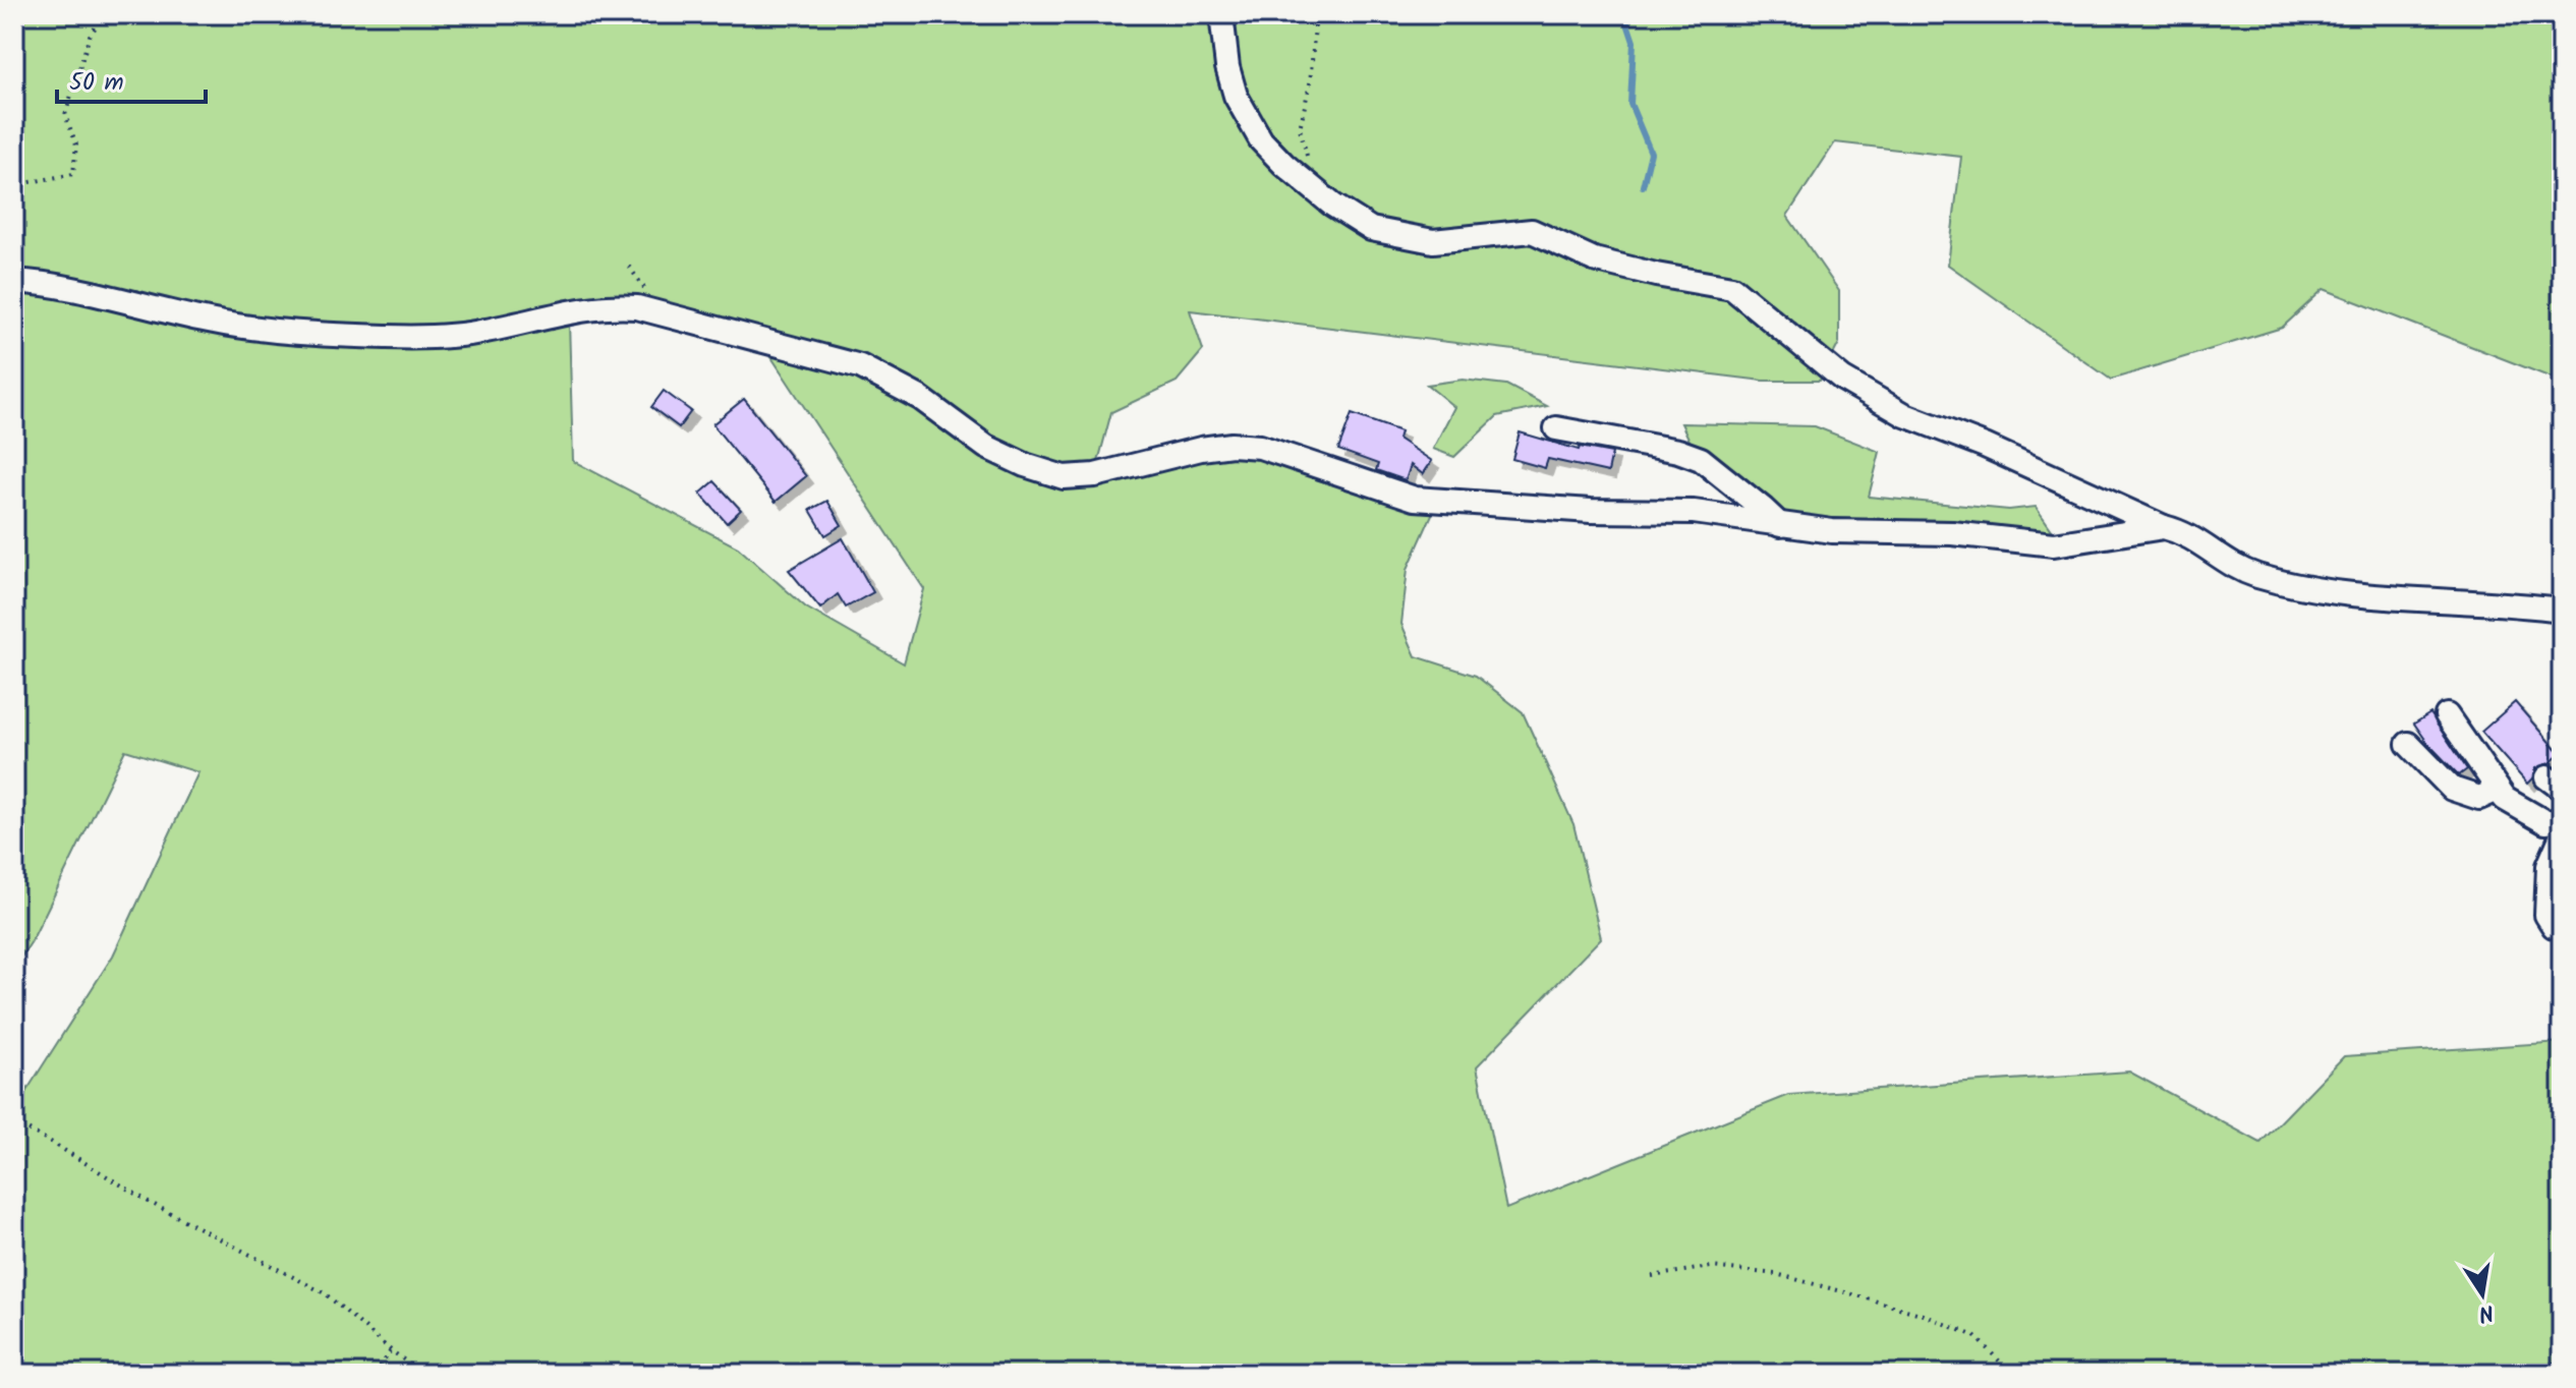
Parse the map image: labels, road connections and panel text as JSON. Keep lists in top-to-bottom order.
{
  "scale_bar": "50 m",
  "north": "bottom"
}
